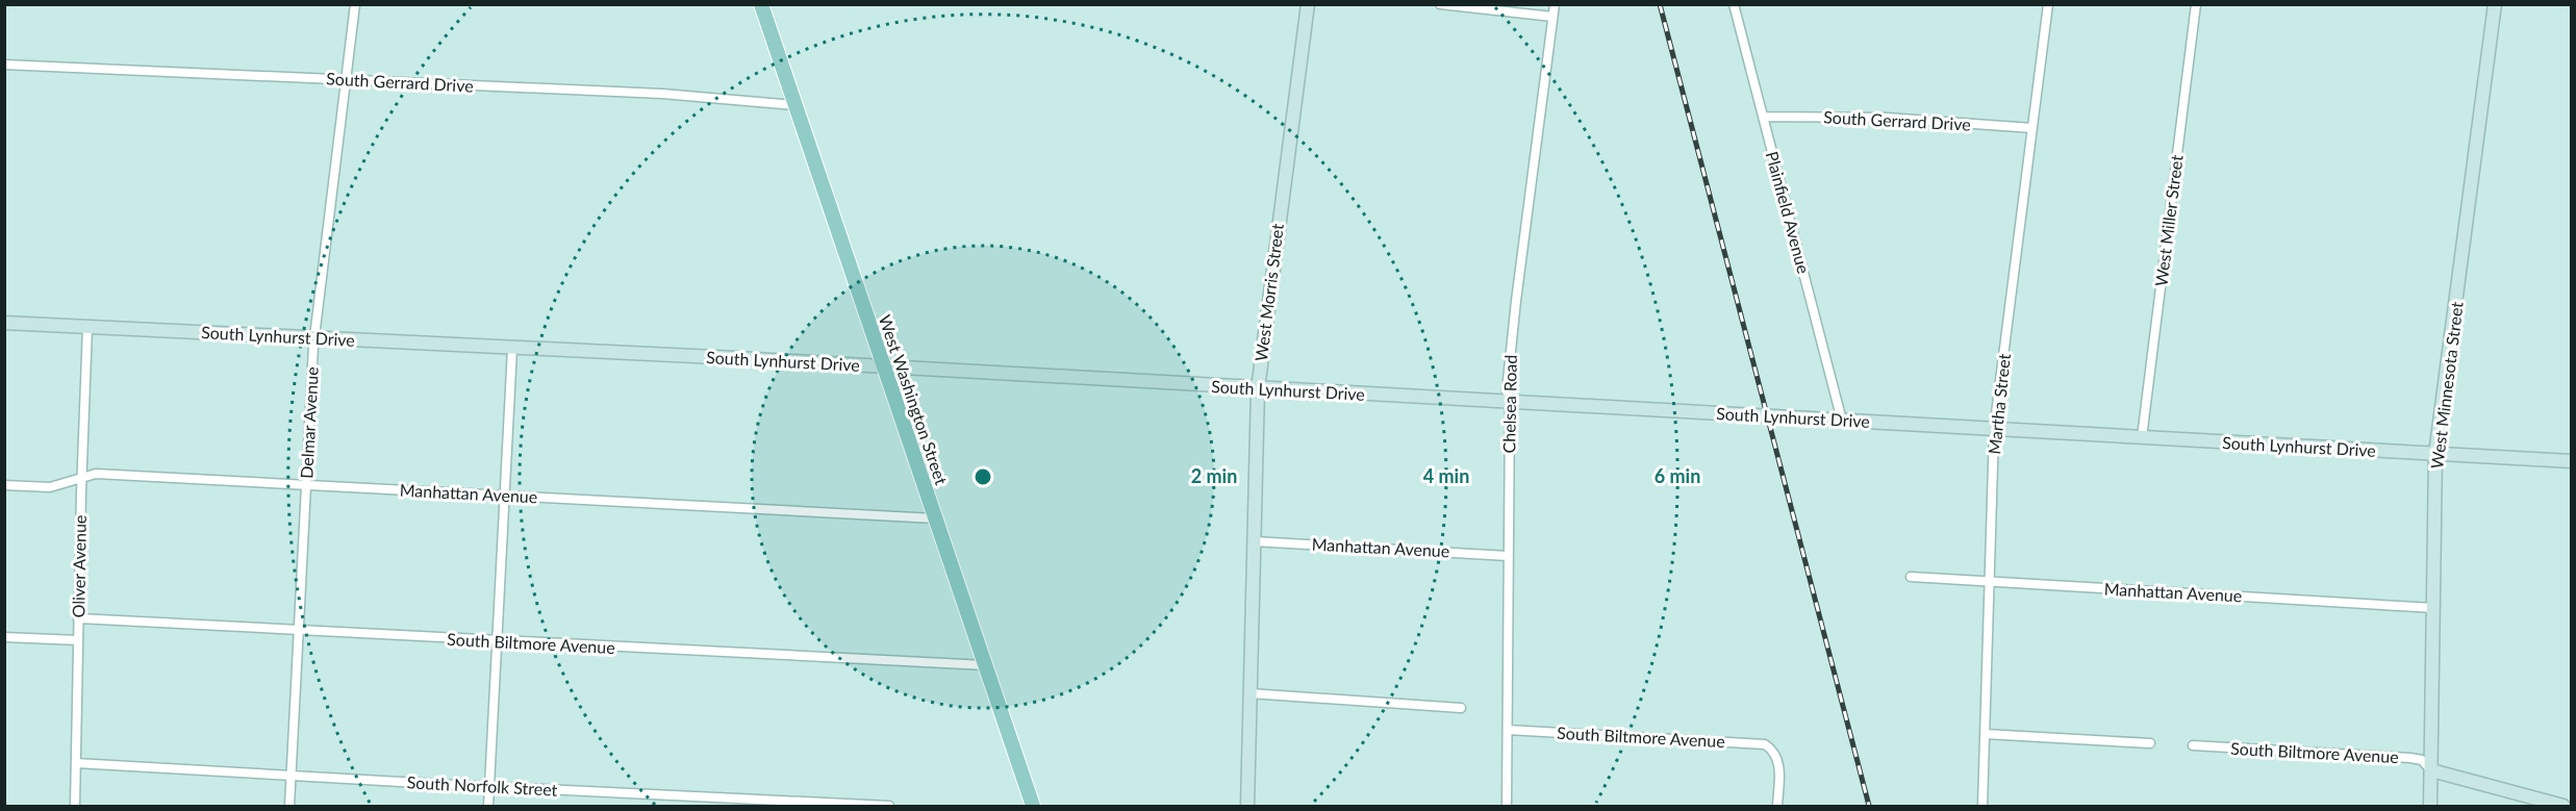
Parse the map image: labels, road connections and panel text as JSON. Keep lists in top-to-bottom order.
{
  "streets": {
    "main road": [
      "West Morris Street",
      "South Lynhurst Drive",
      "West Minnesota Street",
      "West Washington Street"
    ],
    "street": [
      "South Gerrard Drive",
      "Plainfield Avenue",
      "West Miller Street",
      "Chelsea Road",
      "Martha Street",
      "Delmar Avenue",
      "Manhattan Avenue",
      "Oliver Avenue",
      "South Biltmore Avenue",
      "South Norfolk Street"
    ]
  },
  "crossings": [
    ["South Gerrard Drive", "Plainfield Avenue"],
    ["South Gerrard Drive", "West Washington Street"],
    ["South Gerrard Drive", "Martha Street"],
    ["South Gerrard Drive", "Delmar Avenue"],
    ["Plainfield Avenue", "South Lynhurst Drive"],
    ["West Miller Street", "South Lynhurst Drive"],
    ["West Morris Street", "South Lynhurst Drive"],
    ["West Morris Street", "Manhattan Avenue"],
    ["South Lynhurst Drive", "West Minnesota Street"],
    ["South Lynhurst Drive", "West Washington Street"],
    ["South Lynhurst Drive", "Chelsea Road"],
    ["South Lynhurst Drive", "Martha Street"],
    ["South Lynhurst Drive", "Delmar Avenue"],
    ["South Lynhurst Drive", "Oliver Avenue"],
    ["West Minnesota Street", "Manhattan Avenue"],
    ["West Minnesota Street", "South Biltmore Avenue"],
    ["West Washington Street", "Manhattan Avenue"],
    ["West Washington Street", "South Biltmore Avenue"],
    ["Chelsea Road", "Manhattan Avenue"],
    ["Chelsea Road", "South Biltmore Avenue"],
    ["Martha Street", "Manhattan Avenue"],
    ["Delmar Avenue", "Manhattan Avenue"],
    ["Delmar Avenue", "South Biltmore Avenue"],
    ["Delmar Avenue", "South Norfolk Street"],
    ["Manhattan Avenue", "Oliver Avenue"],
    ["Oliver Avenue", "South Biltmore Avenue"],
    ["Oliver Avenue", "South Norfolk Street"]
  ],
  "rings": ["2 min", "4 min", "6 min"]
}
